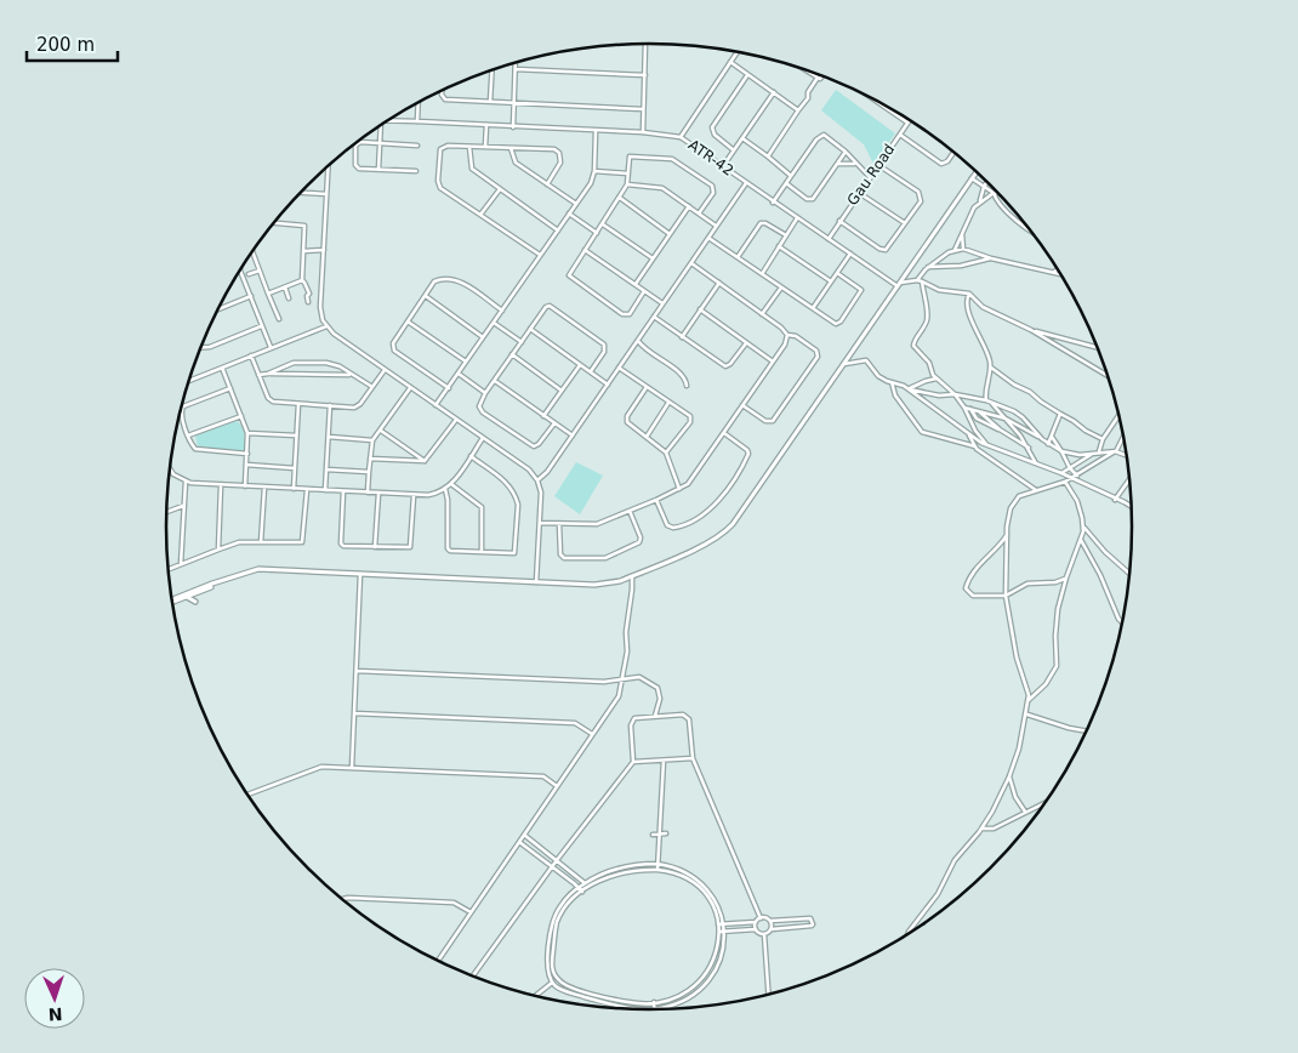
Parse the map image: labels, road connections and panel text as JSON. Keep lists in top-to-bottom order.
{
  "streets": {
    "street": ["ATR-42", "Gau Road"]
  },
  "crossings": [
    ["ATR-42", "Gau Road"]
  ],
  "scale_bar": "200 m",
  "north": "bottom"
}
